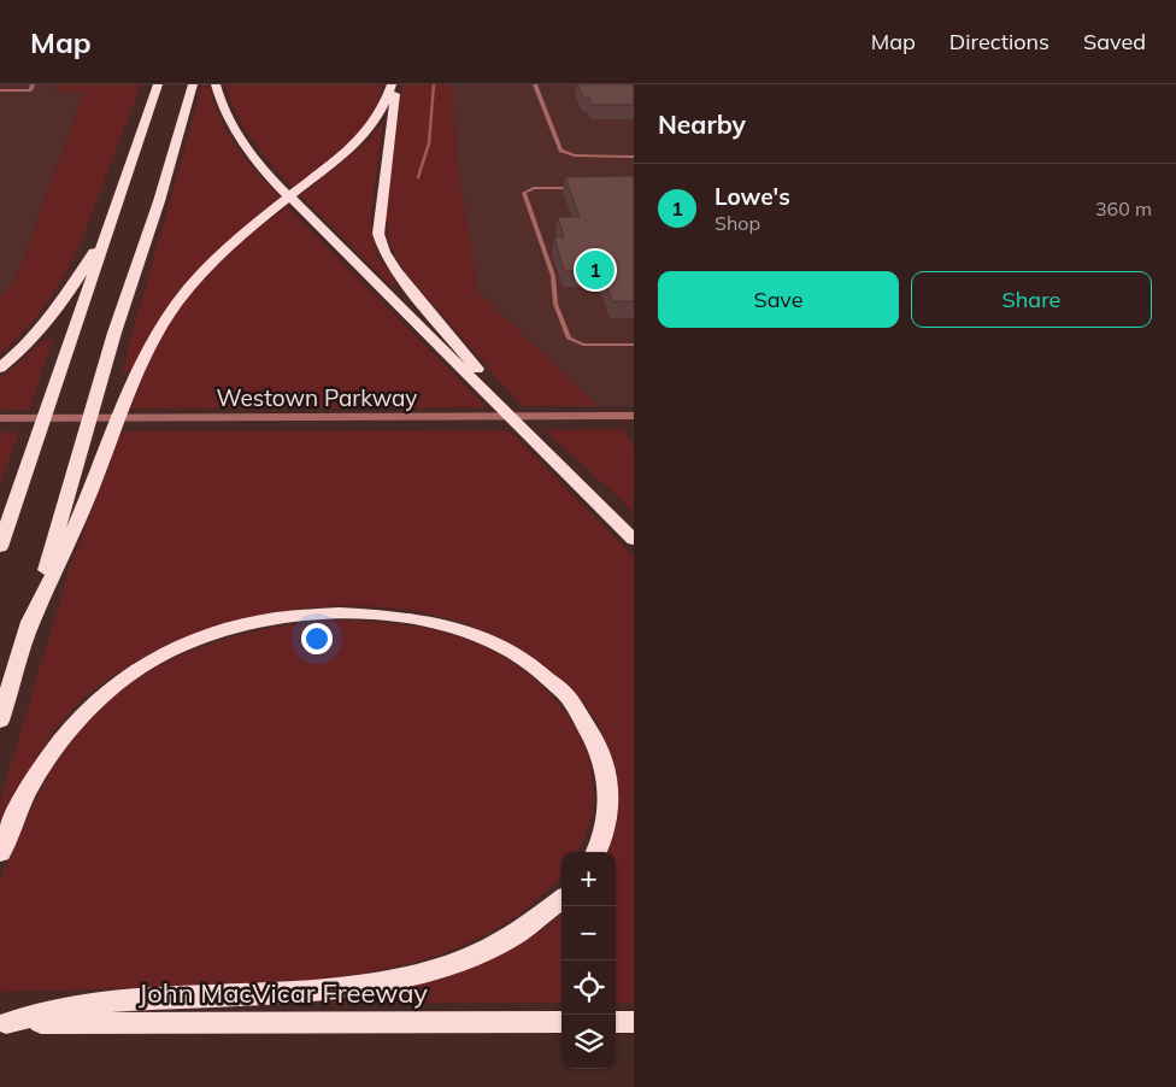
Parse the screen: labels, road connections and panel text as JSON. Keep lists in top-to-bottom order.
{
  "streets": {
    "highway": ["John MacVicar Freeway"],
    "street": ["Westown Parkway"]
  },
  "page": {
    "header": "Map",
    "nav": ["Map", "Directions", "Saved"],
    "heading": "Nearby",
    "list": [
      {
        "mark": "1",
        "name": "Lowe's",
        "note": "Shop",
        "value": "360 m"
      }
    ],
    "pins": "1",
    "buttons": ["Save", "Share"],
    "map_buttons": ["+", "−"]
  }
}
